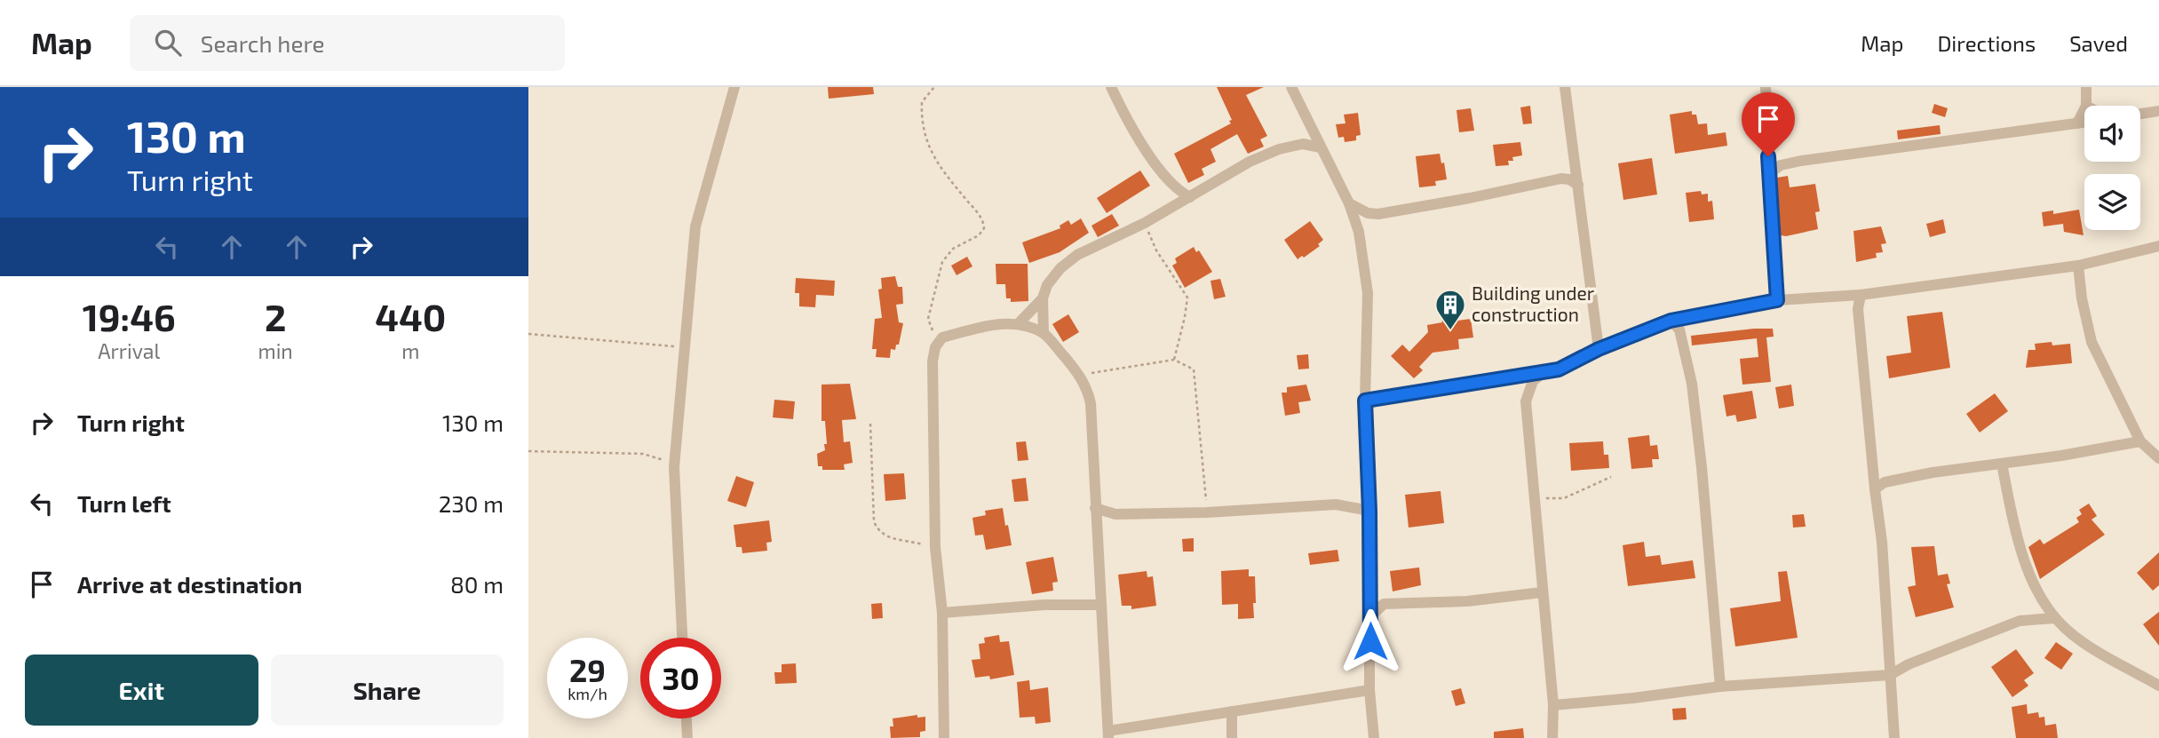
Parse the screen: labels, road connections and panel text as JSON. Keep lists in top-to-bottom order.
{
  "places": {
    "building": ["Building under construction"]
  },
  "page": {
    "header": "Map",
    "search": "Search here",
    "nav": ["Map", "Directions", "Saved"],
    "turn": ["130 m", "Turn right"],
    "eta": [
      "19:46",
      "Arrival",
      "2",
      "min",
      "440",
      "m"
    ],
    "list": [
      {
        "name": "Turn right",
        "value": "130 m"
      },
      {
        "name": "Turn left",
        "value": "230 m"
      },
      {
        "name": "Arrive at destination",
        "value": "80 m"
      }
    ],
    "speed": "29 km/h",
    "limit": "30",
    "buttons": ["Exit", "Share"]
  }
}
